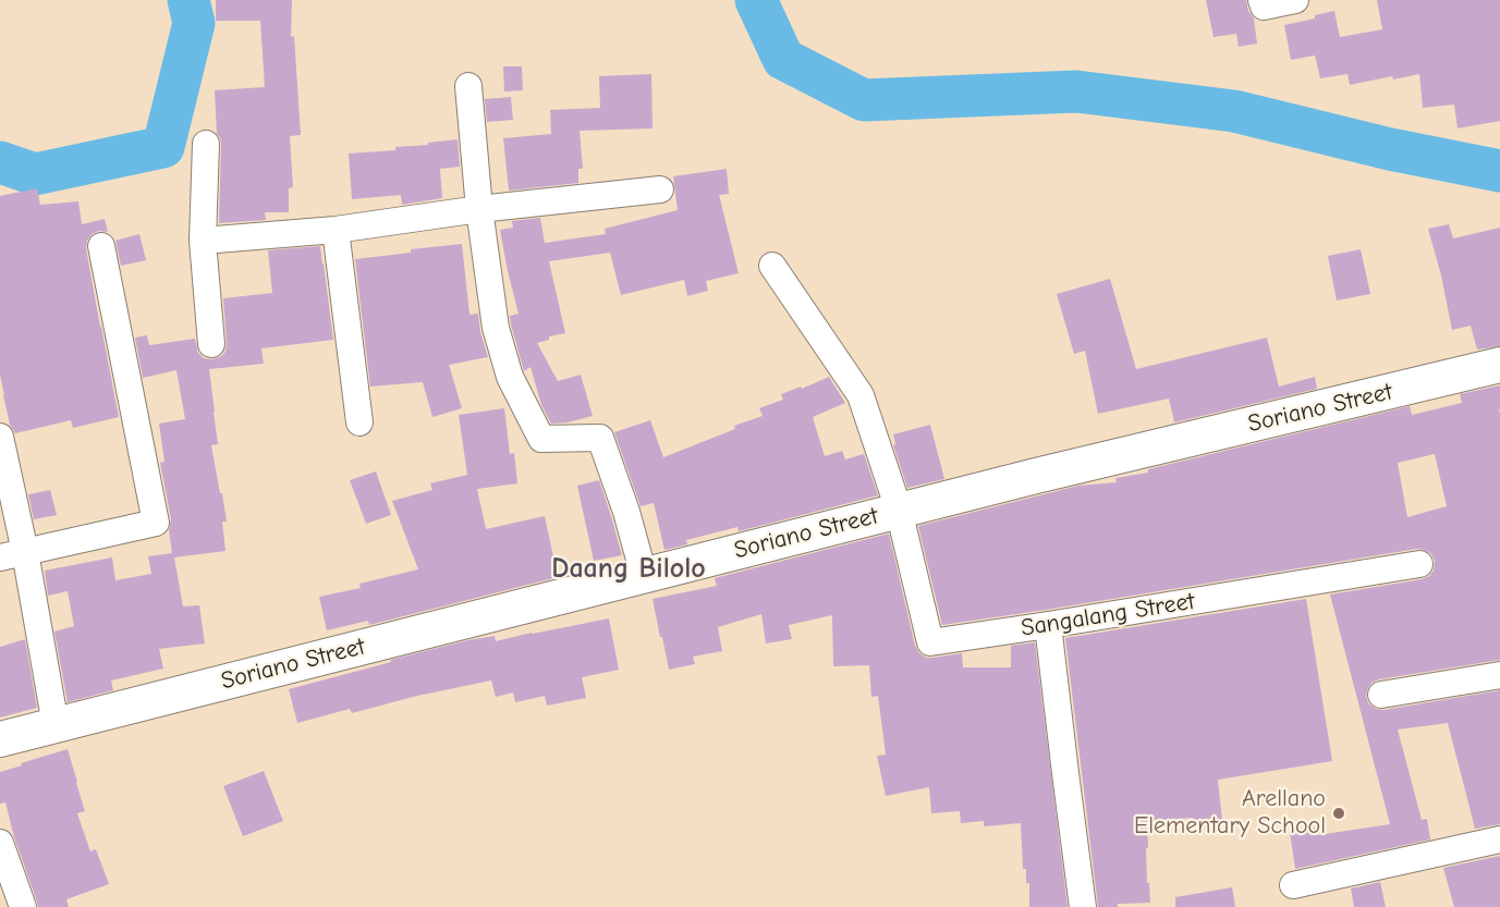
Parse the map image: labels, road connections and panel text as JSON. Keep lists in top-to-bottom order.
{
  "streets": {
    "main road": ["Soriano Street"],
    "street": ["Sangalang Street"]
  },
  "crossings": [
    ["Soriano Street", "Sangalang Street"]
  ],
  "districts": ["Daang Bilolo"],
  "places": ["Arellano Elementary School"]
}
